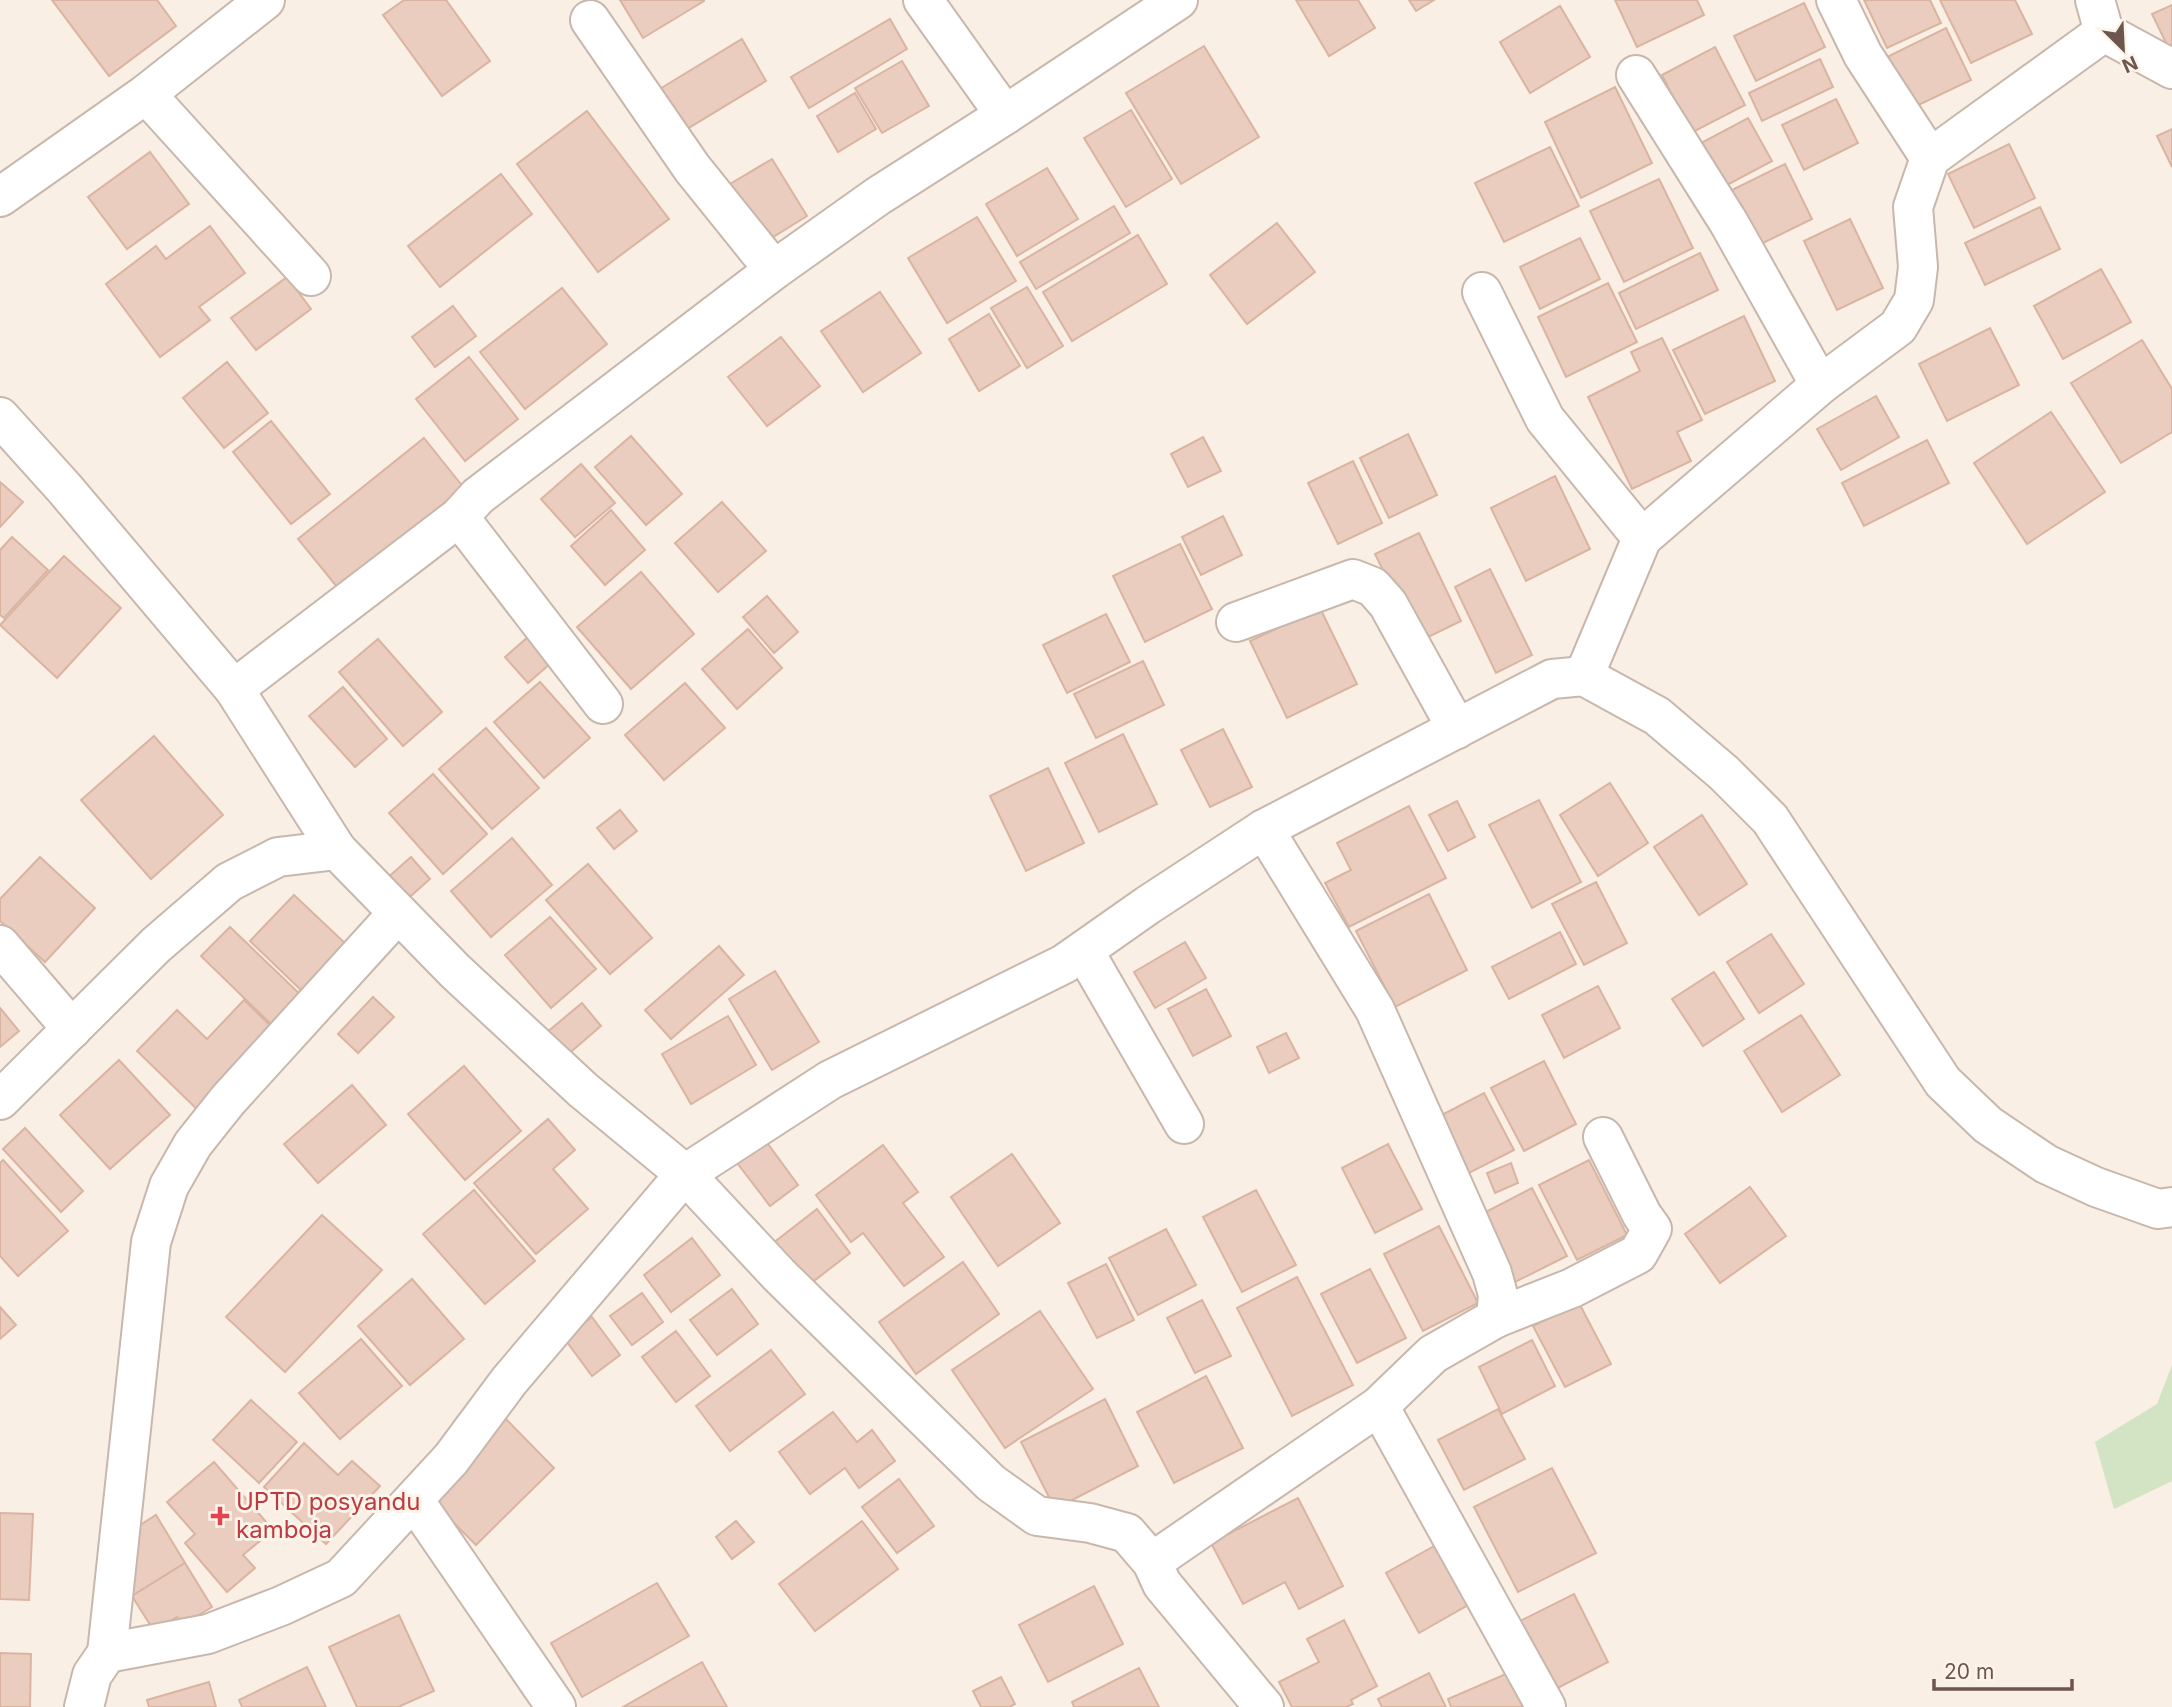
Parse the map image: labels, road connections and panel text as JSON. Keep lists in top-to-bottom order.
{
  "places": {
    "health": ["UPTD posyandu kamboja"]
  },
  "scale_bar": "20 m",
  "north": "bottom right"
}
